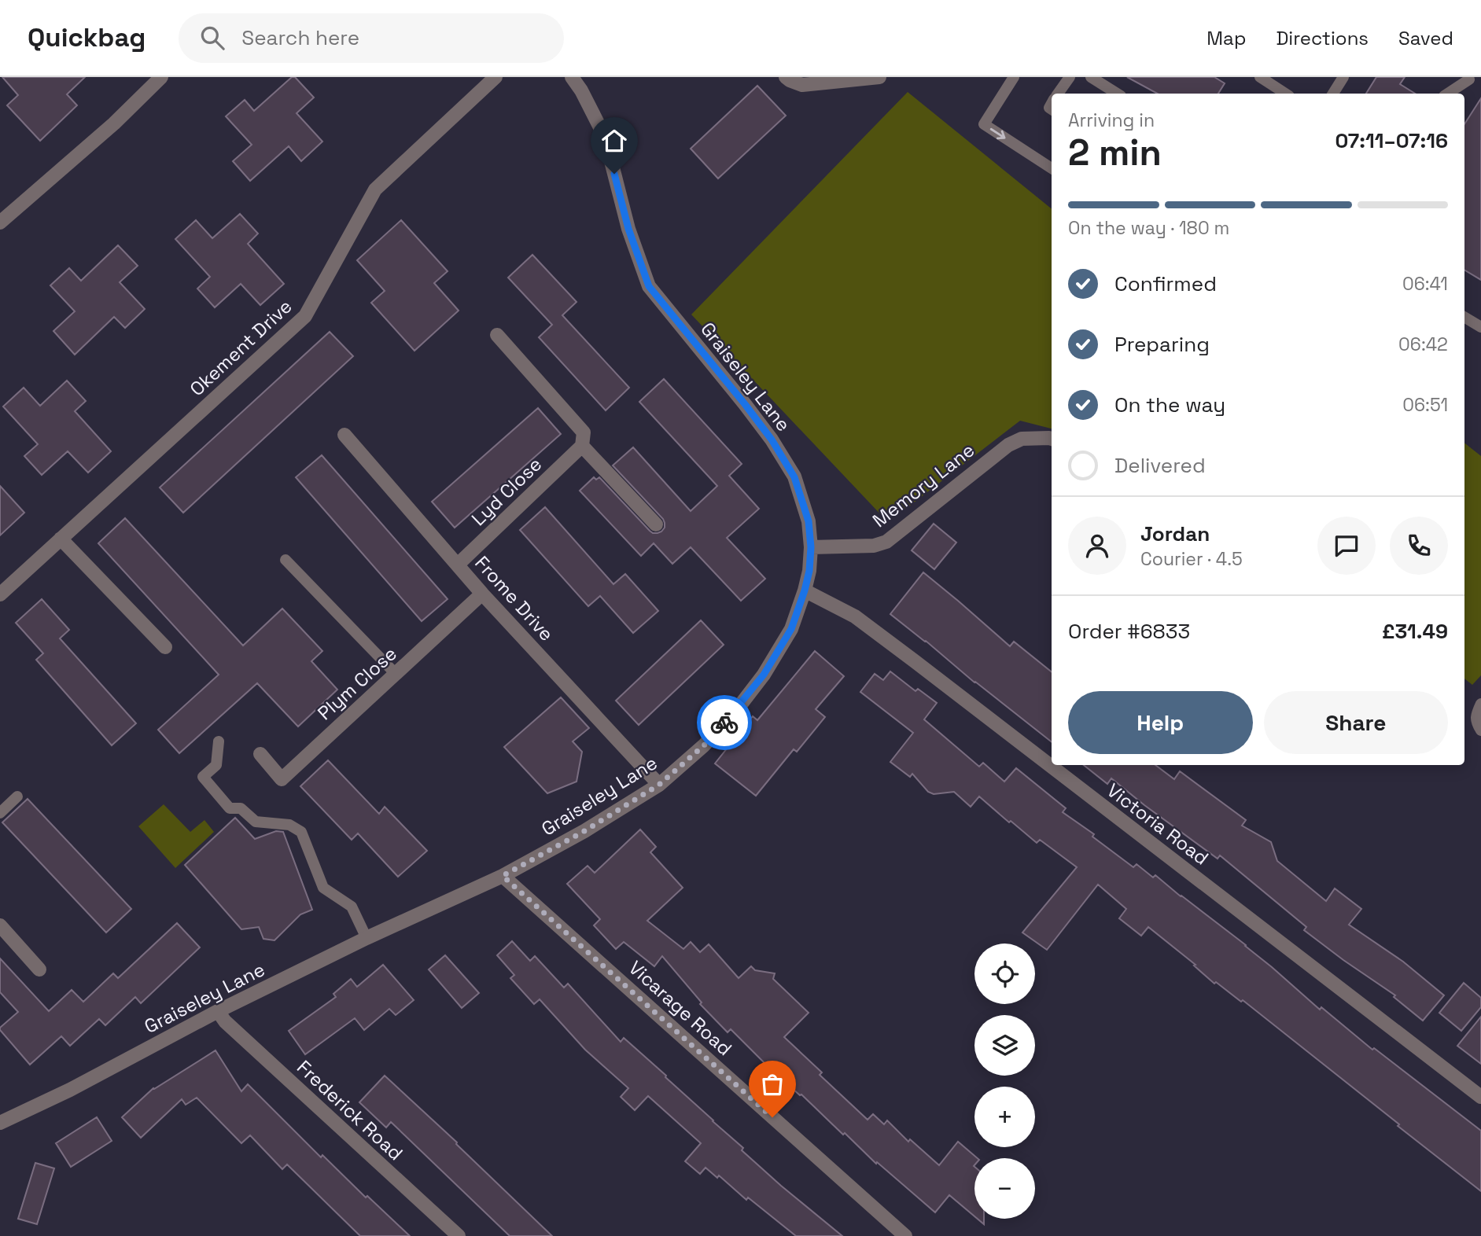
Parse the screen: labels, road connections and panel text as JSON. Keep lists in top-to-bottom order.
{
  "streets": {
    "street": [
      "Okement Drive",
      "Graiseley Lane",
      "Memory Lane",
      "Lyd Close",
      "Frome Drive",
      "Plym Close",
      "Victoria Road",
      "Vicarage Road",
      "Frederick Road"
    ]
  },
  "crossings": [
    ["Graiseley Lane", "Memory Lane"],
    ["Graiseley Lane", "Frome Drive"],
    ["Graiseley Lane", "Victoria Road"],
    ["Graiseley Lane", "Vicarage Road"],
    ["Graiseley Lane", "Frederick Road"],
    ["Lyd Close", "Frome Drive"],
    ["Frome Drive", "Plym Close"]
  ],
  "page": {
    "header": "Quickbag",
    "search": "Search here",
    "nav": ["Map", "Directions", "Saved"],
    "heading": ["2 min", "Arriving in", "07:11–07:16"],
    "panel": [
      "Jordan",
      "Courier · 4.5",
      "Order #6833",
      "£31.49"
    ],
    "bar": "On the way · 180 m",
    "list": [
      ["Confirmed", "06:41"],
      ["Preparing", "06:42"],
      ["On the way", "06:51"],
      "Delivered"
    ],
    "buttons": ["Help", "Share"],
    "map_buttons": ["+", "−"]
  }
}
